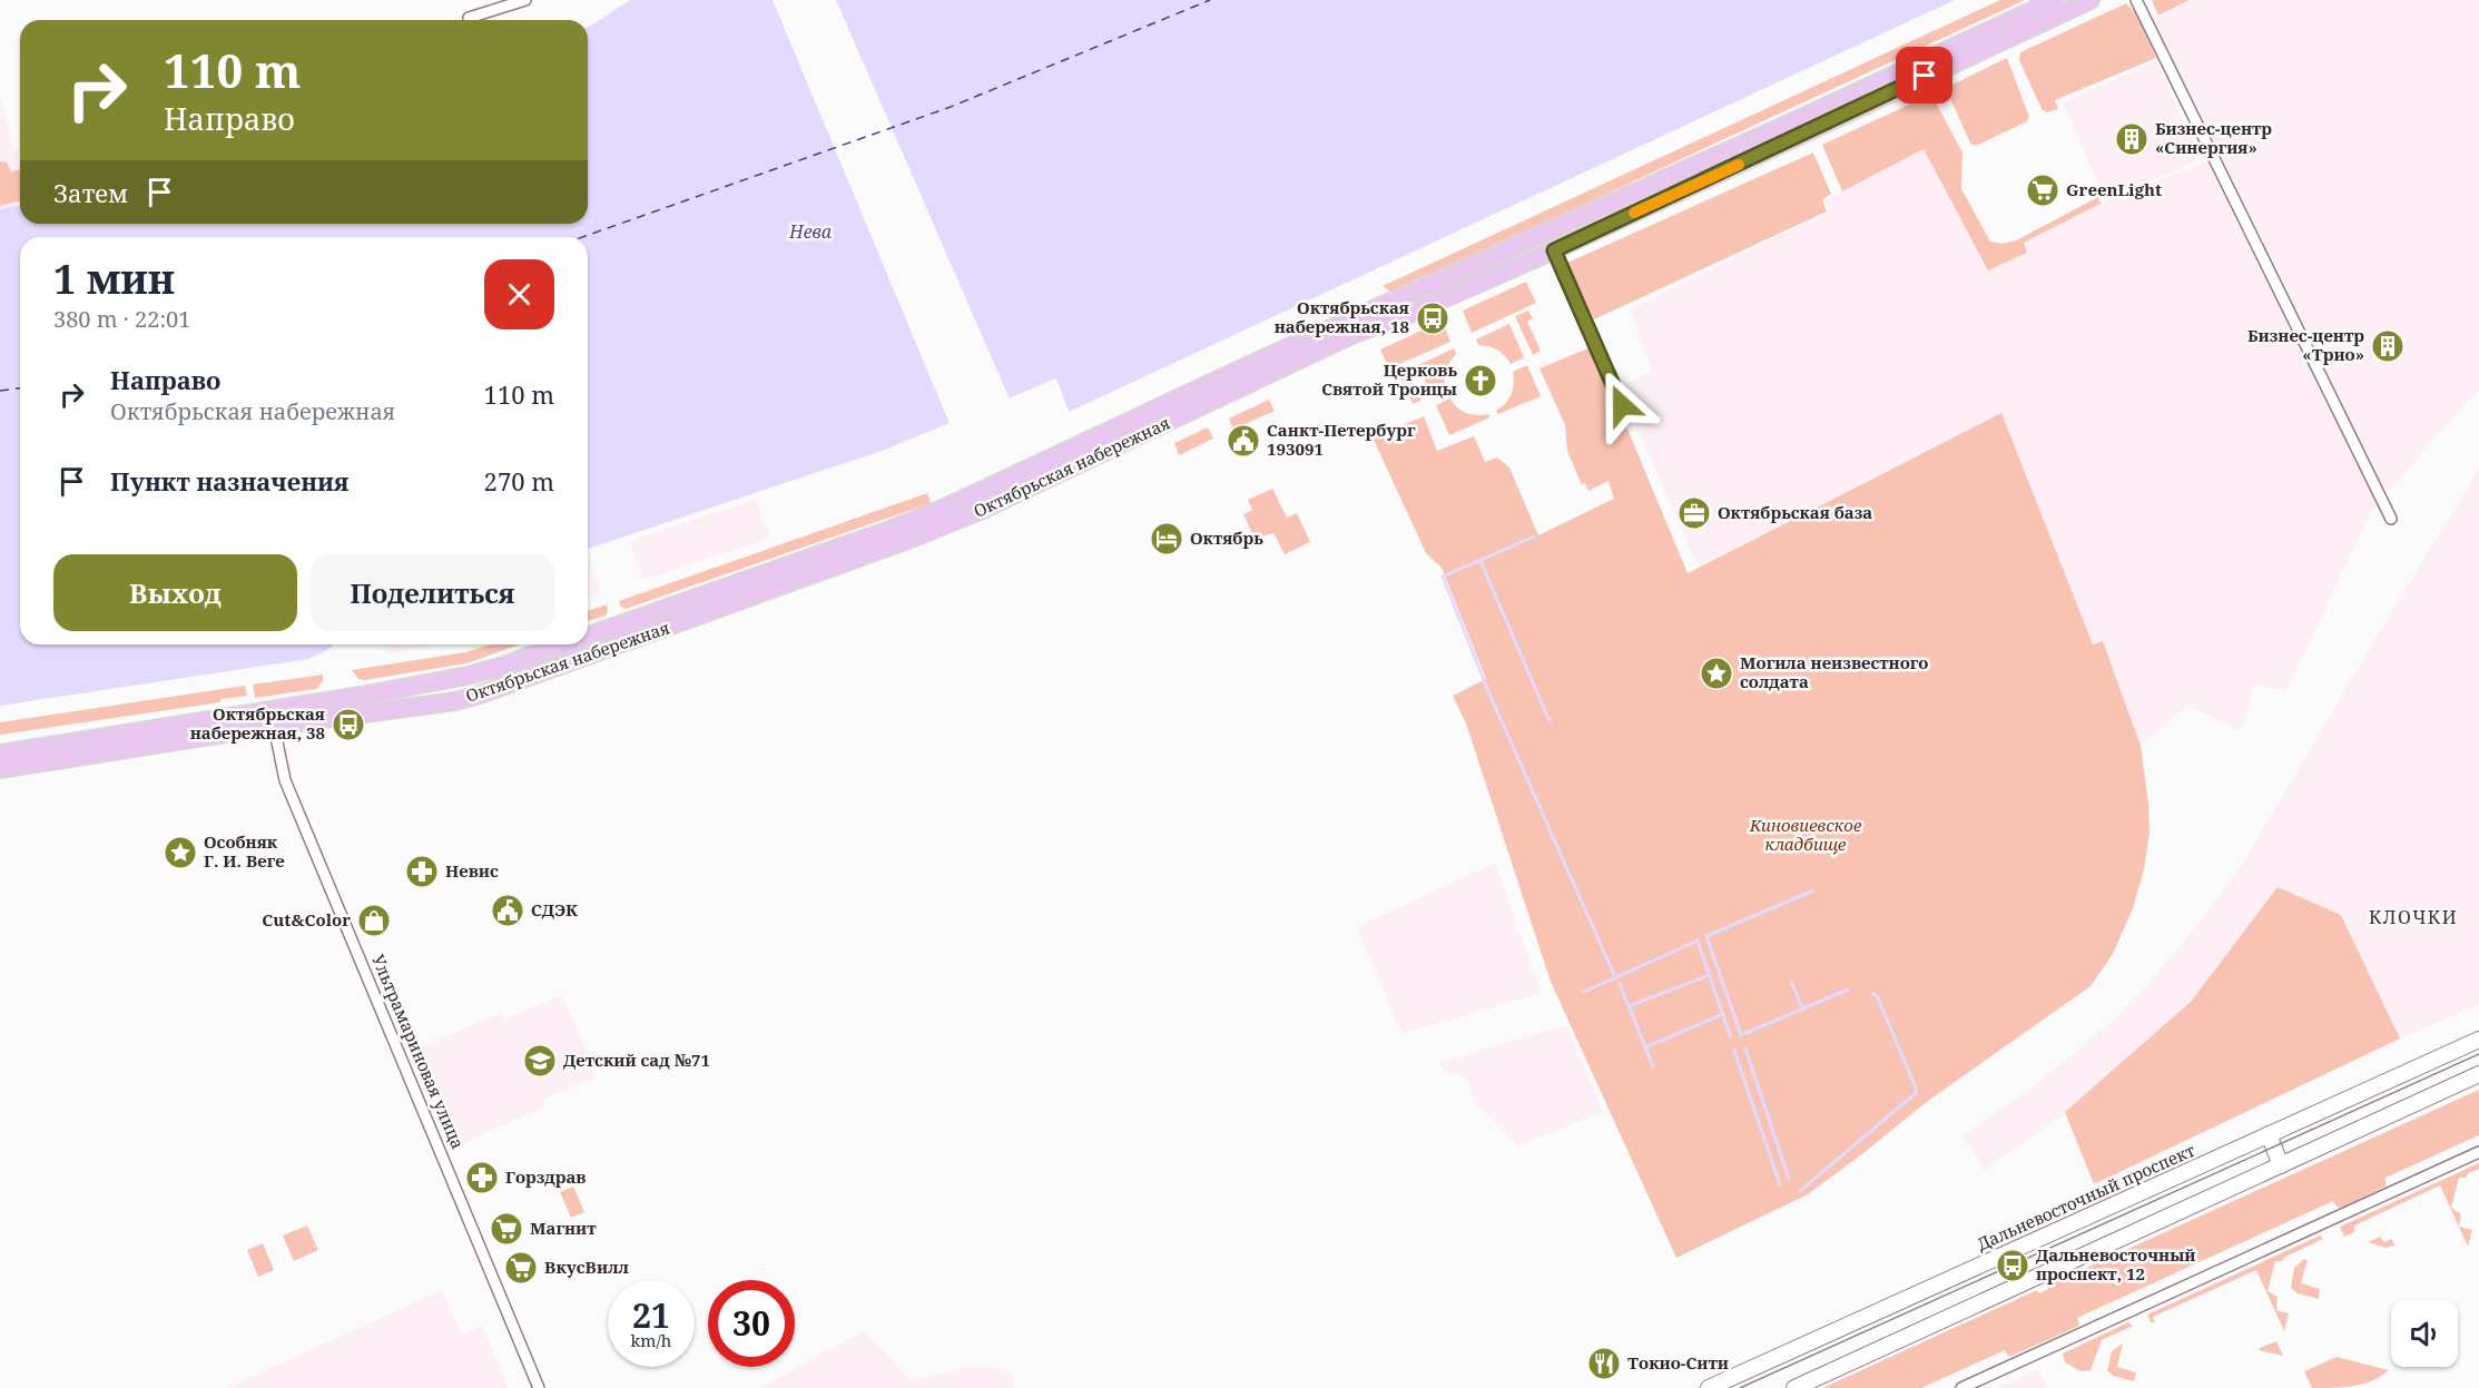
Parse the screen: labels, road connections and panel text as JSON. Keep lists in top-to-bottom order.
{
  "streets": {
    "main road": ["Октябрьская набережная", "Дальневосточный проспект"],
    "street": ["Ультрамариновая улица"]
  },
  "crossings": [
    ["Октябрьская набережная", "Ультрамариновая улица"]
  ],
  "districts": ["КЛОЧКИ"],
  "water": ["Нева"],
  "parks": ["Киновиевское кладбище"],
  "places": {
    "building": ["Бизнес-центр «Синергия»", "Бизнес-центр «Трио»"],
    "supermarket": ["GreenLight", "Магнит", "ВкусВилл"],
    "bus stop": ["Октябрьская набережная, 18", "Октябрьская набережная, 38", "Дальневосточный проспект, 12"],
    "church": ["Церковь Святой Троицы"],
    "public building": ["Санкт-Петербург 193091", "СДЭК"],
    "office": ["Октябрьская база"],
    "hotel": ["Октябрь"],
    "place": ["Могила неизвестного солдата", "Особняк Г. И. Веге"],
    "pharmacy": ["Невис", "Горздрав"],
    "shop": ["Cut&Color"],
    "school or university": ["Детский сад №71"],
    "restaurant": ["Токио-Сити"]
  },
  "page": {
    "turn": ["110 m", "Направо"],
    "then": "Затем",
    "heading": ["1 мин", "380 m · 22:01"],
    "list": [
      {
        "name": "Направо",
        "note": "Октябрьская набережная",
        "value": "110 m"
      },
      {
        "name": "Пункт назначения",
        "value": "270 m"
      }
    ],
    "buttons": ["Выход", "Поделиться"],
    "speed": "21 km/h",
    "limit": "30"
  }
}
